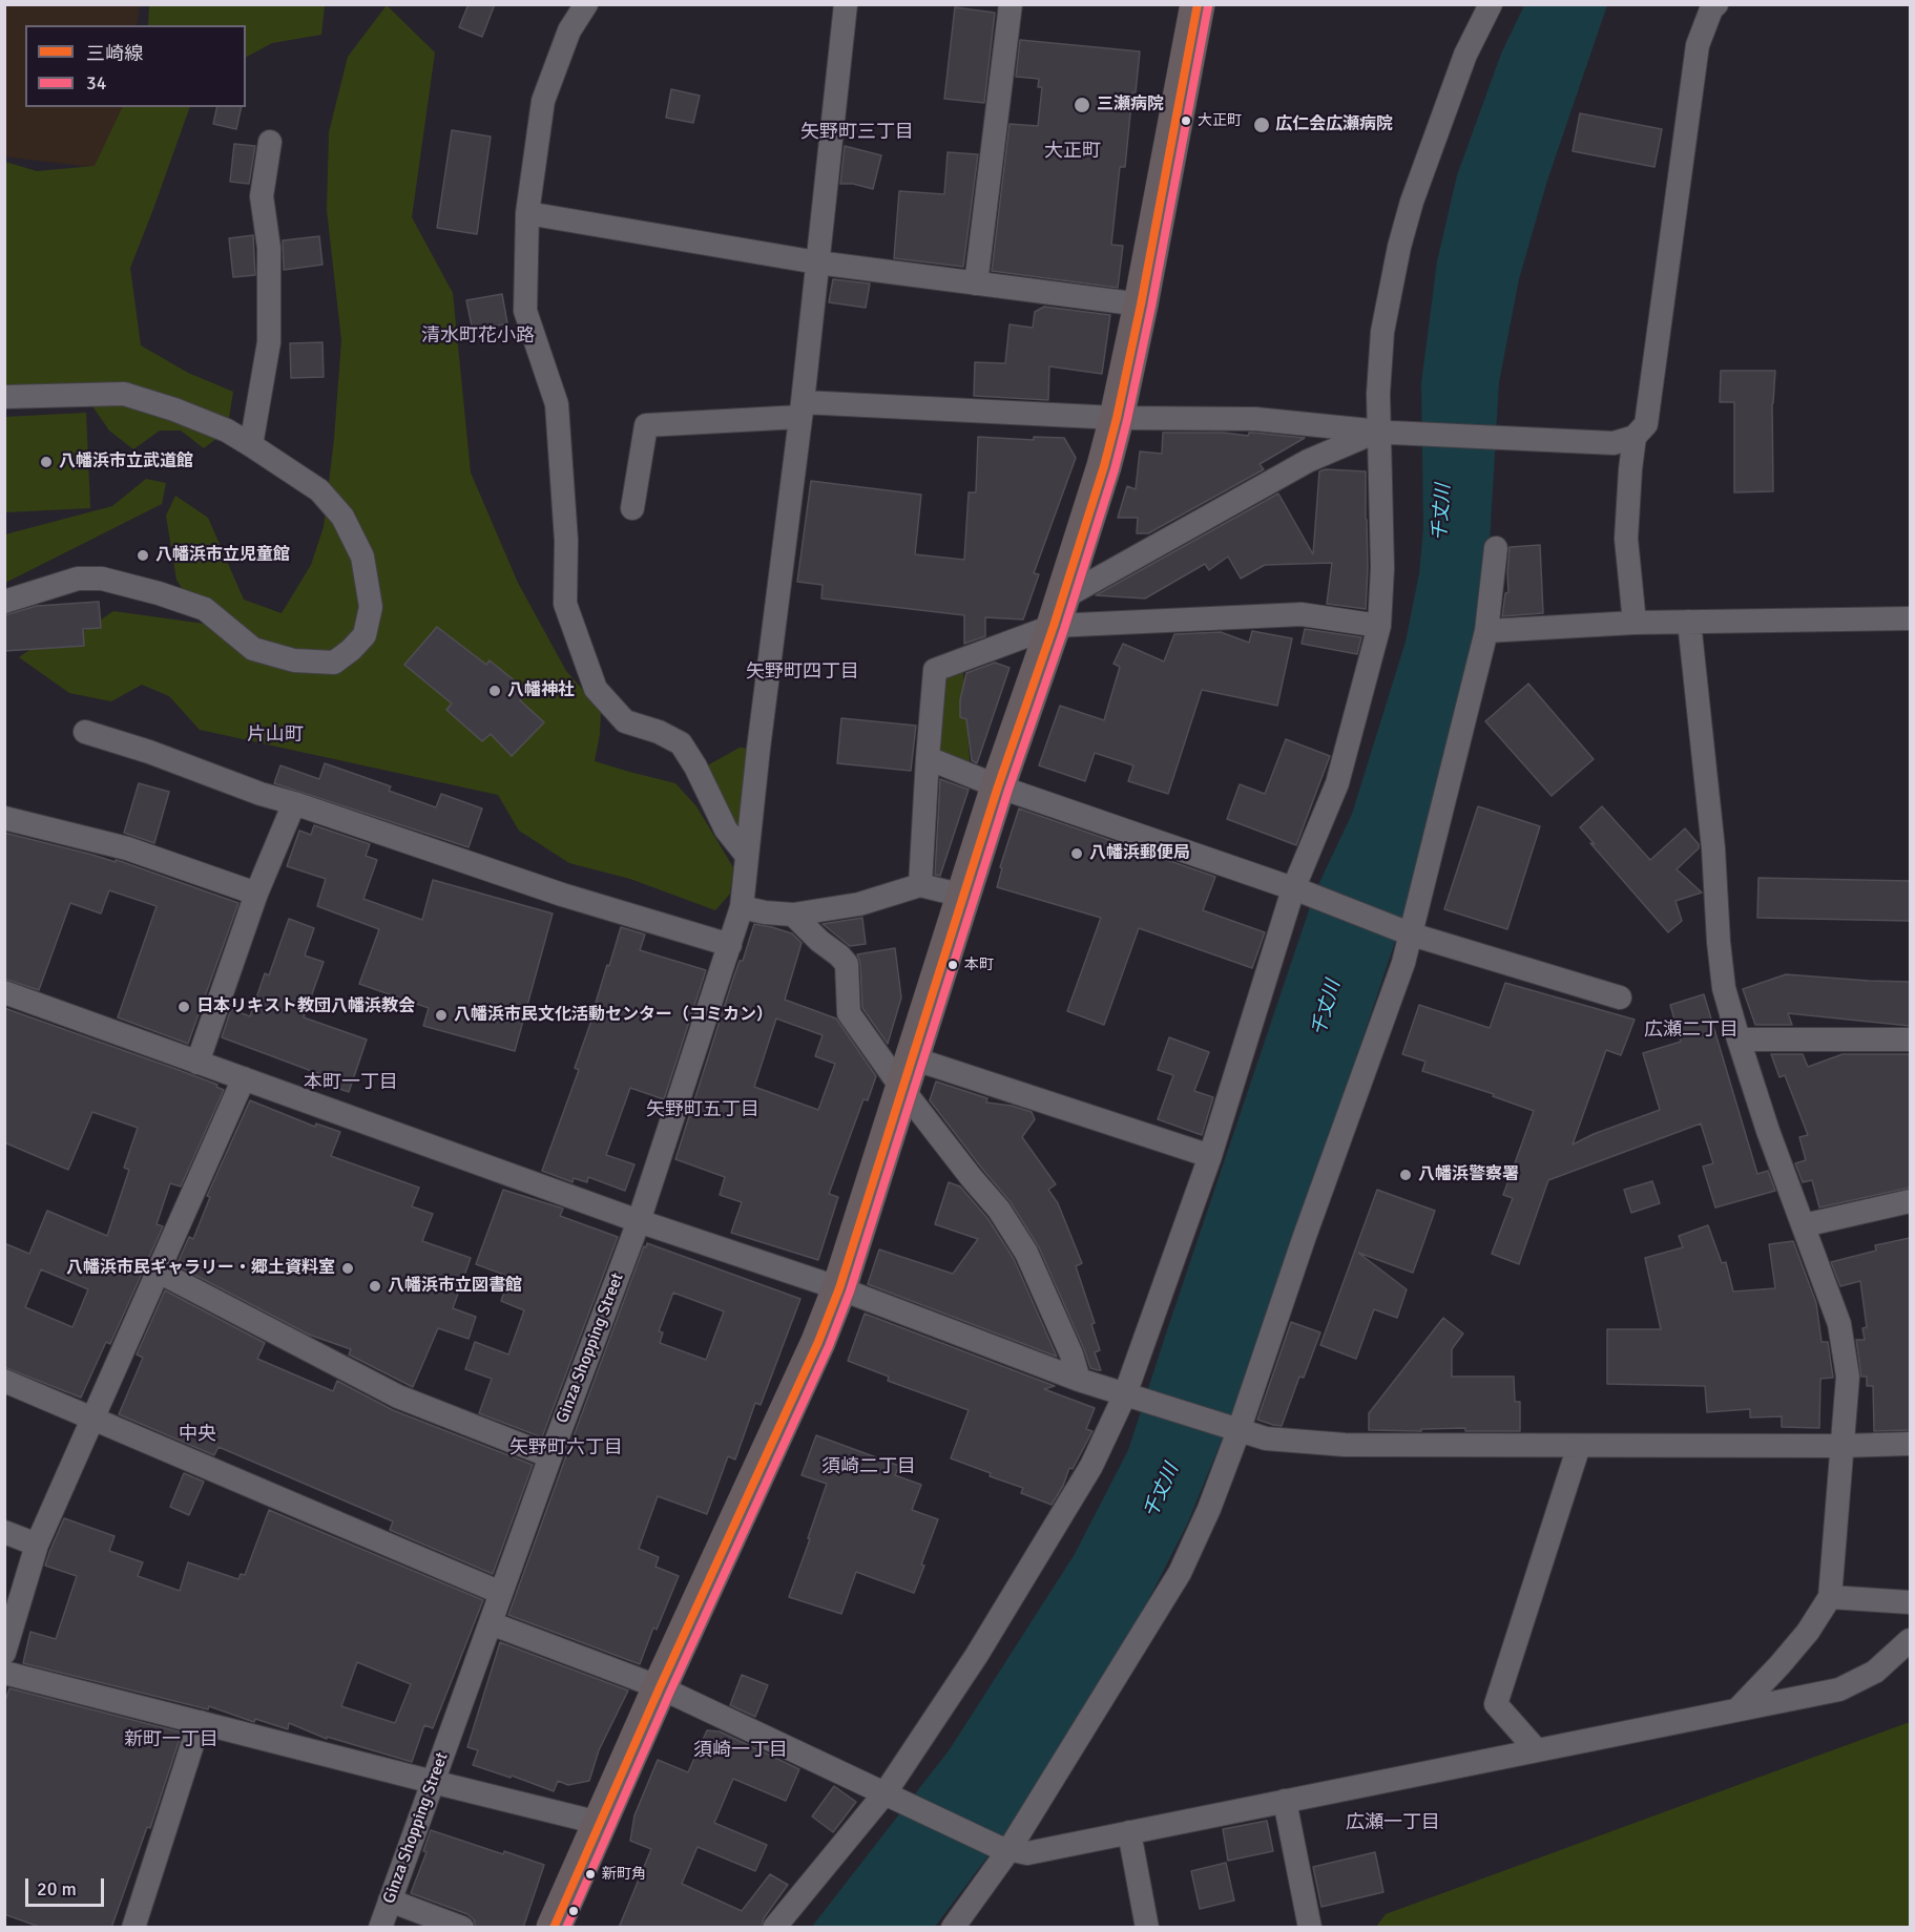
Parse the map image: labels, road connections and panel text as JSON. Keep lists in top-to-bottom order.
{
  "streets": {
    "street": ["Ginza Shopping Street"]
  },
  "districts": [
    "矢野町三丁目",
    "大正町",
    "清水町花小路",
    "矢野町四丁目",
    "片山町",
    "広瀬二丁目",
    "本町一丁目",
    "矢野町五丁目",
    "中央",
    "矢野町六丁目",
    "須崎二丁目",
    "新町一丁目",
    "須崎一丁目",
    "広瀬一丁目"
  ],
  "water": ["千丈川"],
  "places": [
    "三瀬病院",
    "大正町",
    "広仁会広瀬病院",
    "八幡浜市立武道館",
    "八幡浜市立児童館",
    "八幡神社",
    "八幡浜郵便局",
    "本町",
    "日本リキスト教団八幡浜教会",
    "八幡浜市民文化活動センター（コミカン）",
    "八幡浜警察署",
    "八幡浜市民ギャラリー・郷土資料室",
    "八幡浜市立図書館",
    "新町角"
  ],
  "lines": ["transit line 三崎線", "transit line 34"],
  "legend": ["三崎線", "34"],
  "scale_bar": "20 m"
}
